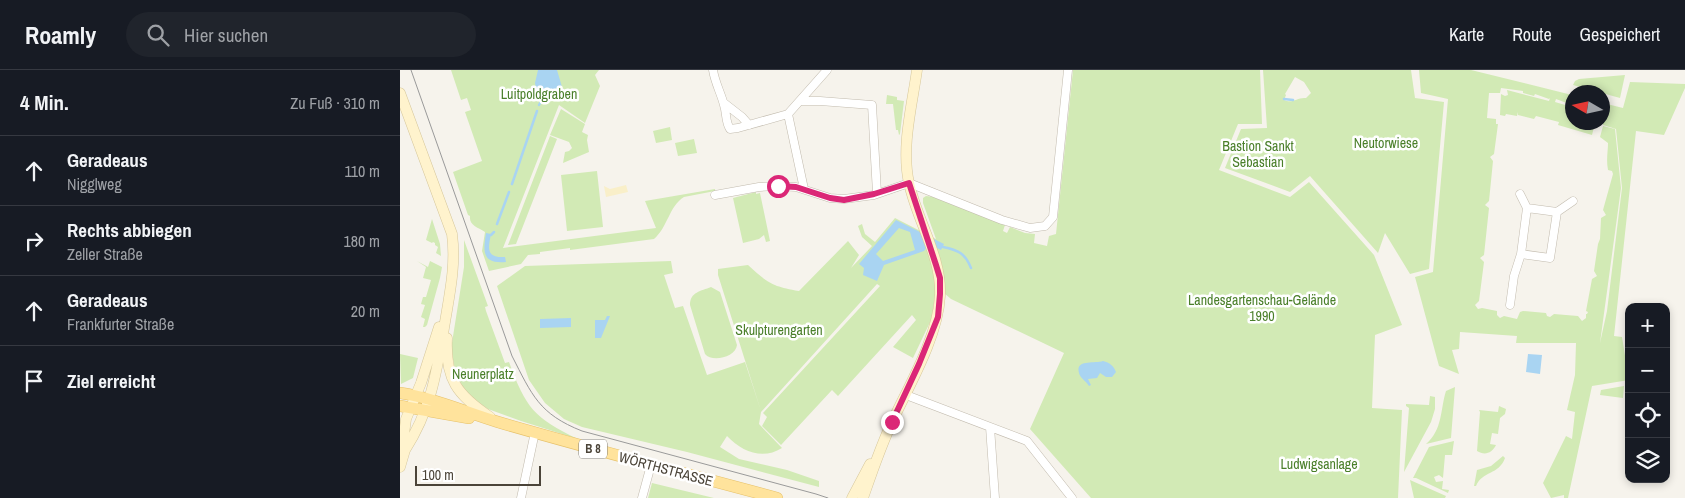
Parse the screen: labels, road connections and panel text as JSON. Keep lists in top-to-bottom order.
{
  "streets": {
    "main road": ["B 8", "WÖRTHSTRASSE"]
  },
  "crossings": [
    ["B 8", "WÖRTHSTRASSE"]
  ],
  "parks": [
    "Luitpoldgraben",
    "Neutorwiese",
    "Bastion Sankt Sebastian",
    "Landesgartenschau-Gelände 1990",
    "Skulpturengarten",
    "Neunerplatz",
    "Ludwigsanlage"
  ],
  "scale_bar": "100 m",
  "north": "left",
  "page": {
    "header": "Roamly",
    "search": "Hier suchen",
    "nav": ["Karte", "Route", "Gespeichert"],
    "heading": ["4 Min.", "Zu Fuß · 310 m"],
    "list": [
      ["Geradeaus", "Nigglweg", "110 m"],
      ["Rechts abbiegen", "Zeller Straße", "180 m"],
      ["Geradeaus", "Frankfurter Straße", "20 m"],
      "Ziel erreicht"
    ],
    "map_buttons": ["+", "−"],
    "scale": "100 m"
  }
}
